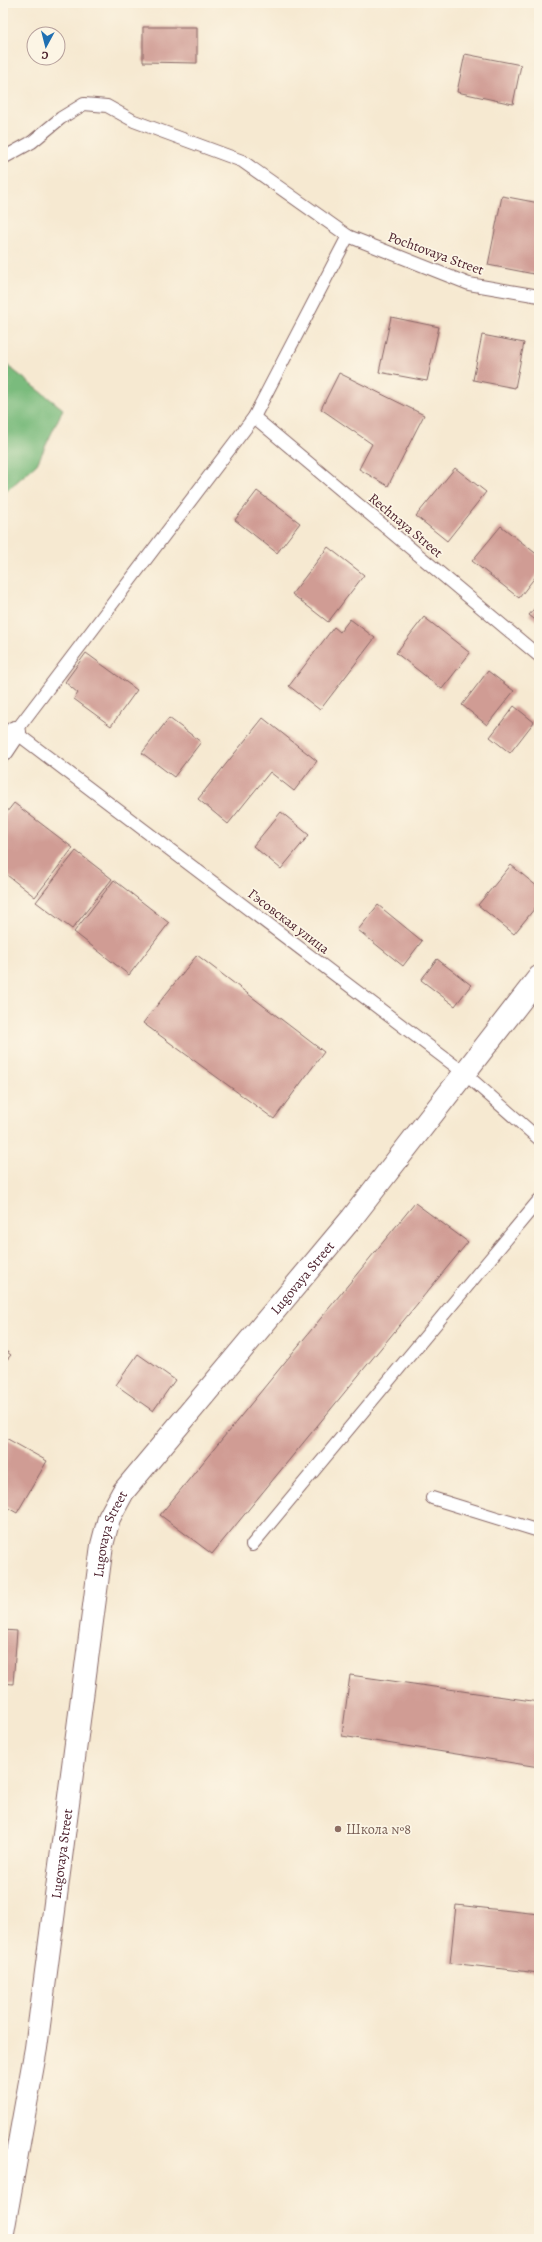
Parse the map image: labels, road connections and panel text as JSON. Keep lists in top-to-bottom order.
{
  "streets": {
    "street": ["Lugovaya Street"],
    "lane": ["Pochtovaya Street", "Rechnaya Street", "Гэсовская улица"]
  },
  "crossings": [
    ["Гэсовская улица", "Lugovaya Street"]
  ],
  "places": ["Школа №8"],
  "north": "bottom"
}
